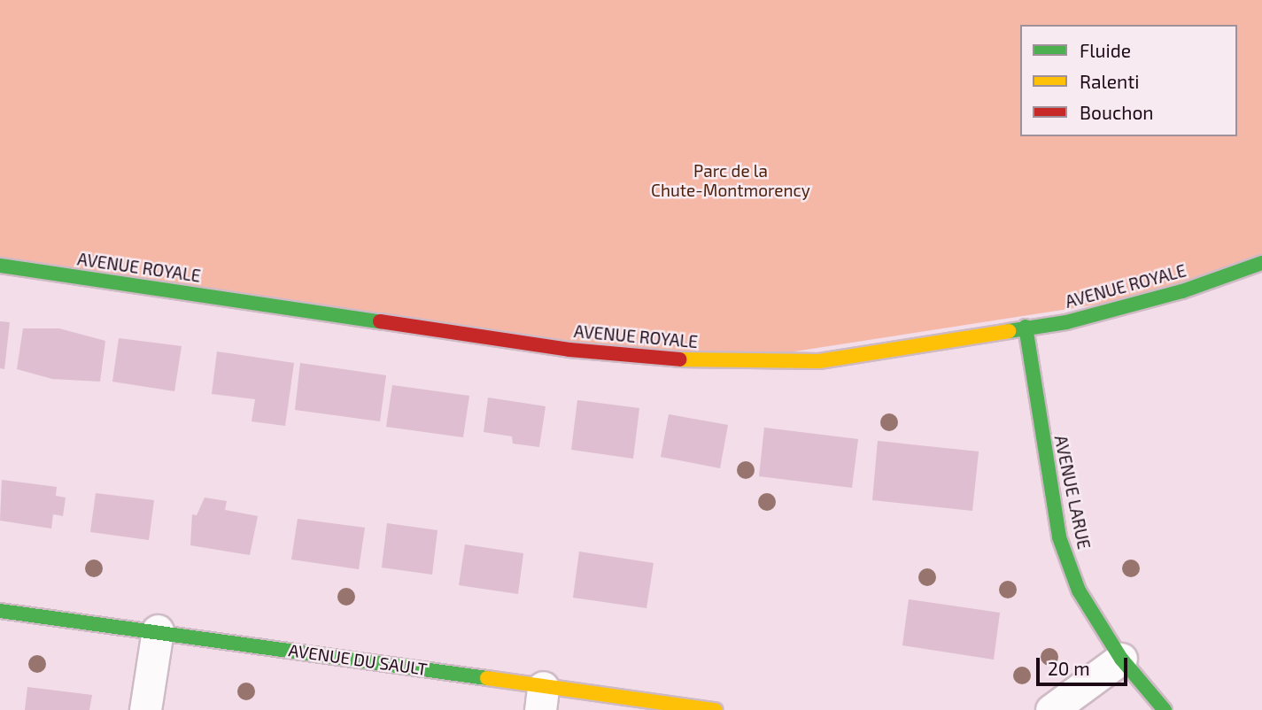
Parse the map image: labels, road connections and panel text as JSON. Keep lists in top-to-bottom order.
{
  "streets": {
    "main road": ["AVENUE ROYALE", "AVENUE LARUE", "AVENUE DU SAULT"]
  },
  "crossings": [
    ["AVENUE ROYALE", "AVENUE LARUE"]
  ],
  "parks": ["Parc de la Chute-Montmorency"],
  "legend": ["Fluide", "Ralenti", "Bouchon"],
  "scale_bar": "20 m"
}
